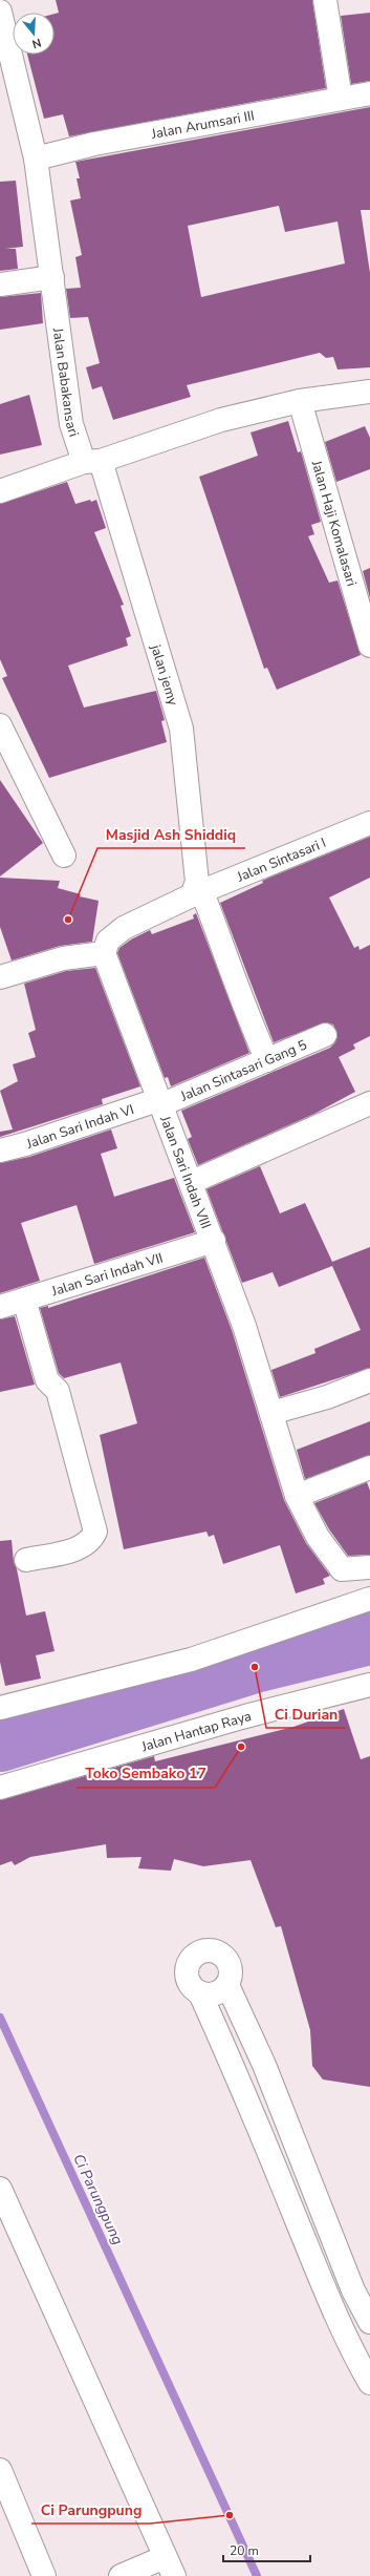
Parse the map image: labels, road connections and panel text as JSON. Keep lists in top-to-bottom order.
{
  "streets": {
    "street": [
      "Jalan Arumsari III",
      "Jalan Babakansari",
      "Jalan Haji Komalasari",
      "jalan jemy",
      "Jalan Sintasari I",
      "Jalan Sintasari Gang 5",
      "Jalan Sari Indah VI",
      "Jalan Sari Indah VIII",
      "Jalan Sari Indah VII",
      "Jalan Hantap Raya"
    ]
  },
  "crossings": [
    ["Jalan Arumsari III", "Jalan Babakansari"],
    ["Jalan Babakansari", "jalan jemy"],
    ["jalan jemy", "Jalan Sintasari I"],
    ["Jalan Sintasari I", "Jalan Sari Indah VIII"],
    ["Jalan Sintasari Gang 5", "Jalan Sari Indah VI"],
    ["Jalan Sintasari Gang 5", "Jalan Sari Indah VIII"],
    ["Jalan Sari Indah VI", "Jalan Sari Indah VIII"],
    ["Jalan Sari Indah VIII", "Jalan Sari Indah VII"]
  ],
  "water": ["Ci Parungpung"],
  "places": [
    "Masjid Ash Shiddiq",
    "Ci Durian",
    "Toko Sembako 17",
    "Ci Parungpung"
  ],
  "scale_bar": "20 m",
  "north": "bottom"
}
